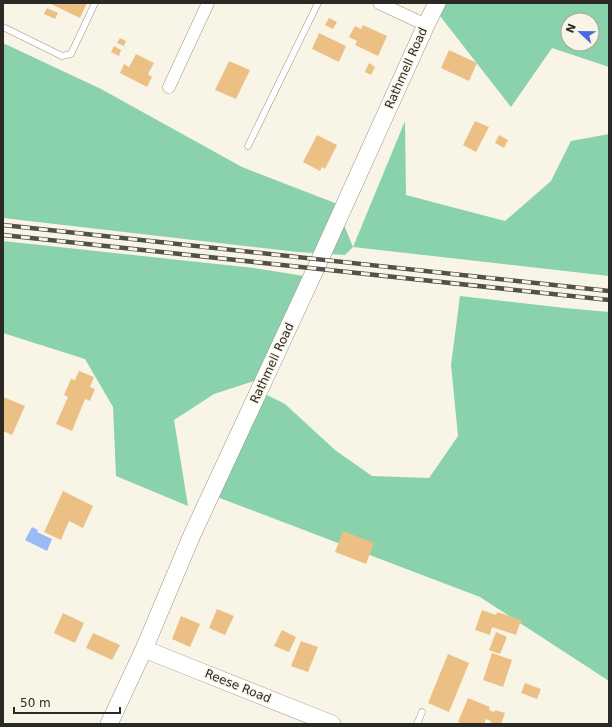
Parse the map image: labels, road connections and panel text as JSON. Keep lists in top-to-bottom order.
{
  "streets": {
    "street": ["Rathmell Road", "Reese Road"]
  },
  "crossings": [
    ["Rathmell Road", "Reese Road"]
  ],
  "scale_bar": "50 m",
  "north": "left"
}
